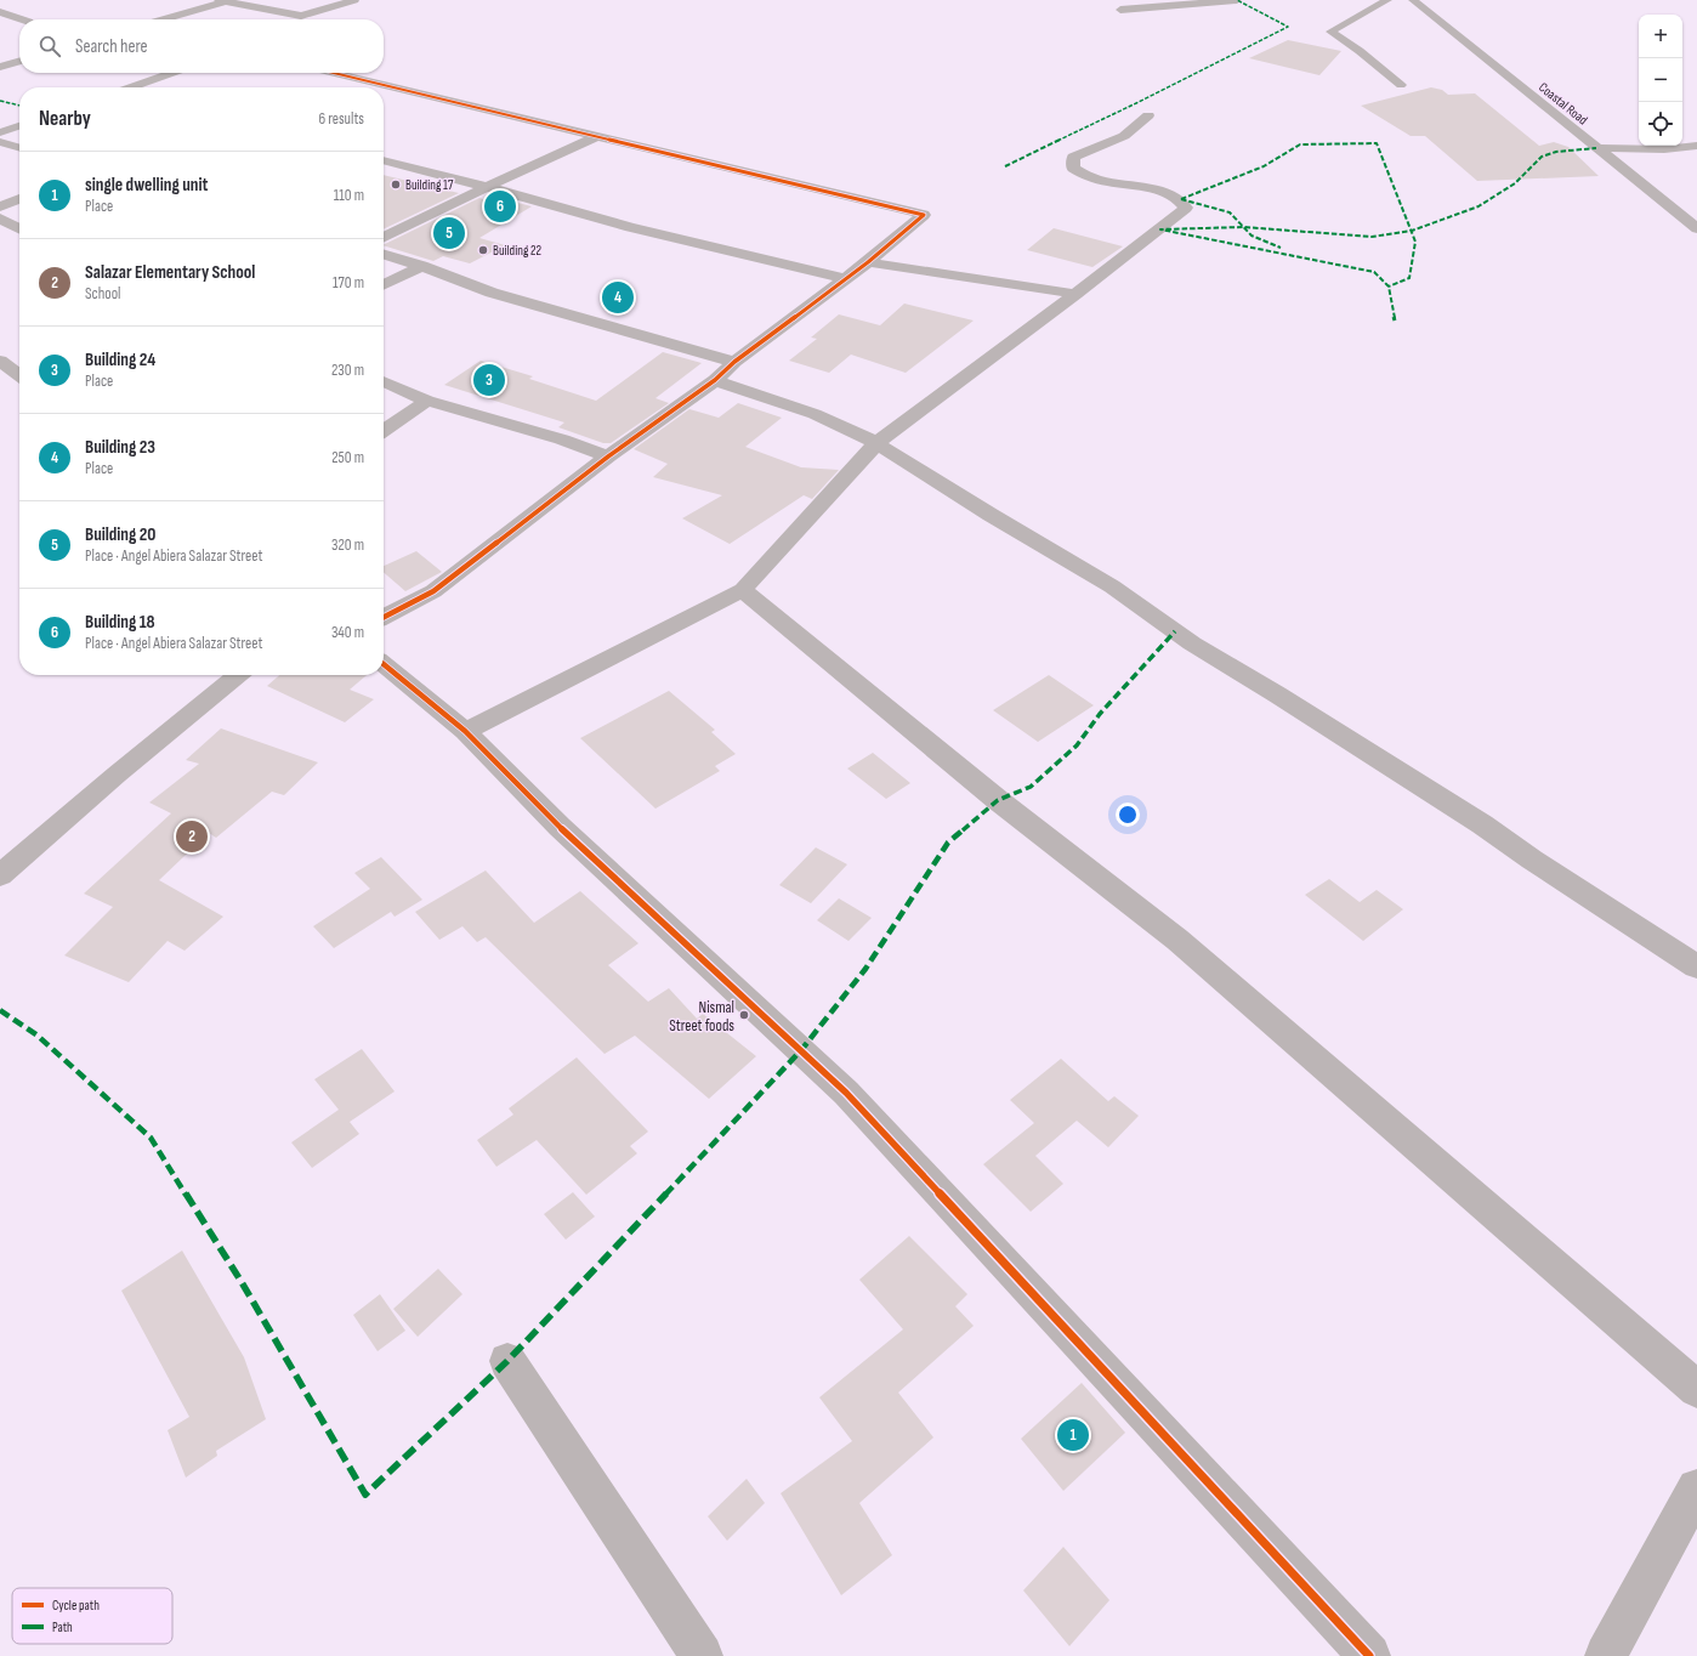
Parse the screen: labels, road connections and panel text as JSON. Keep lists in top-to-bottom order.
{
  "streets": {
    "street": ["Coastal Road"]
  },
  "places": ["Building 17", "Building 22", "Nismal Street foods"],
  "legend": ["Cycle path", "Path"],
  "page": {
    "map_buttons": ["+", "−"],
    "search": "Search here",
    "heading": ["Nearby", "6 results"],
    "list": [
      {
        "mark": "1",
        "name": "single dwelling unit",
        "note": "Place",
        "value": "110 m"
      },
      {
        "mark": "2",
        "name": "Salazar Elementary School",
        "note": "School",
        "value": "170 m"
      },
      {
        "mark": "3",
        "name": "Building 24",
        "note": "Place",
        "value": "230 m"
      },
      {
        "mark": "4",
        "name": "Building 23",
        "note": "Place",
        "value": "250 m"
      },
      {
        "mark": "5",
        "name": "Building 20",
        "note": "Place · Angel Abiera Salazar Street",
        "value": "320 m"
      },
      {
        "mark": "6",
        "name": "Building 18",
        "note": "Place · Angel Abiera Salazar Street",
        "value": "340 m"
      }
    ],
    "pins": [
      "6",
      "5",
      "4",
      "3",
      "2",
      "1"
    ]
  }
}
